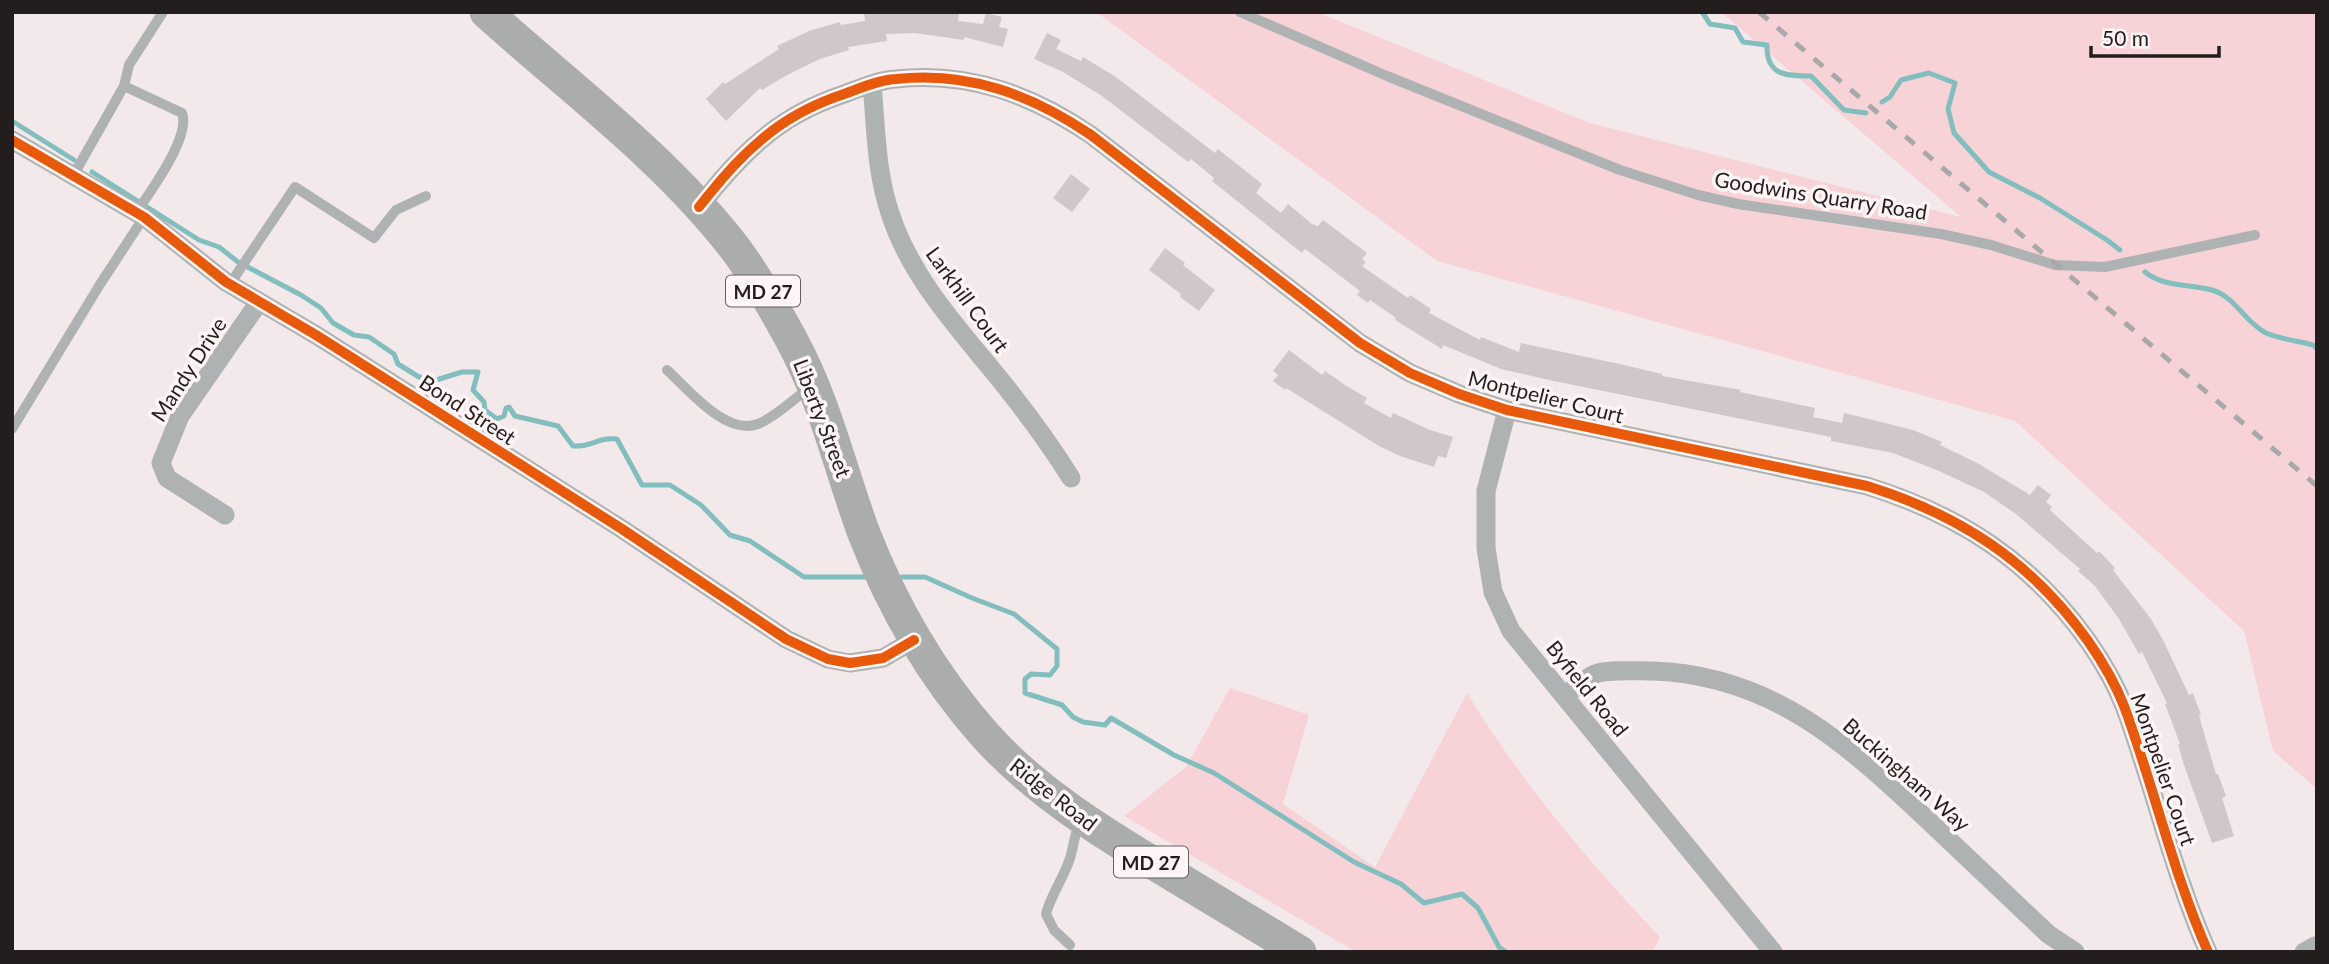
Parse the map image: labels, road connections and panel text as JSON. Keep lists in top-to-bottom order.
{
  "streets": {
    "highway": ["MD 27", "Liberty Street", "Ridge Road"],
    "street": [
      "Larkhill Court",
      "Mandy Drive",
      "Montpelier Court",
      "Bond Street",
      "Byfield Road",
      "Buckingham Way"
    ],
    "lane": ["Goodwins Quarry Road"]
  },
  "crossings": [
    ["Larkhill Court", "Montpelier Court"],
    ["Mandy Drive", "Bond Street"],
    ["Montpelier Court", "Liberty Street"],
    ["Montpelier Court", "Byfield Road"],
    ["Bond Street", "Liberty Street"],
    ["Bond Street", "Ridge Road"],
    ["Liberty Street", "Ridge Road"],
    ["Byfield Road", "Buckingham Way"]
  ],
  "scale_bar": "50 m"
}
